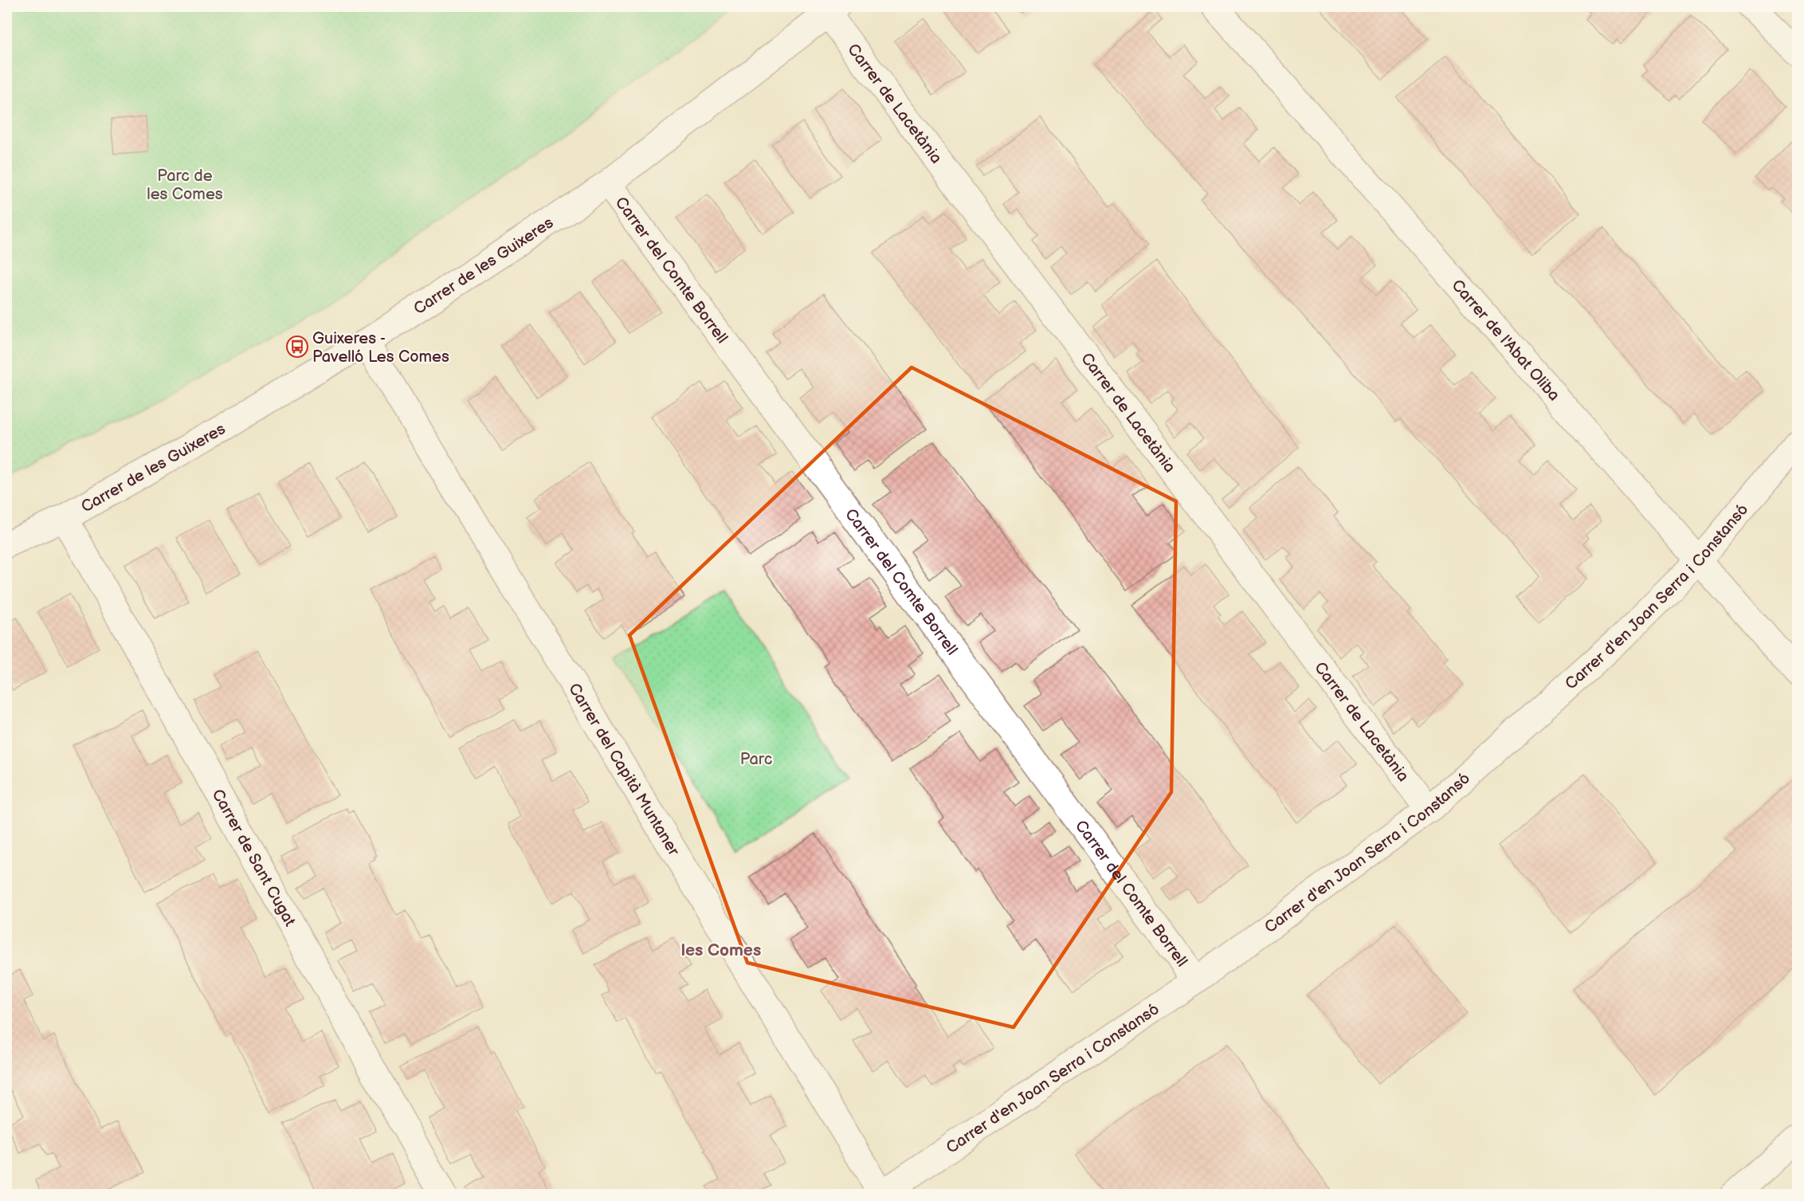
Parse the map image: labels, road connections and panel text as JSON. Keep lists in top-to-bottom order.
{
  "streets": {
    "street": [
      "Carrer de Lacetània",
      "Carrer de les Guixeres",
      "Carrer del Comte Borrell",
      "Carrer de l'Abat Oliba",
      "Carrer d'en Joan Serra i Constansó",
      "Carrer del Capità Muntaner",
      "Carrer de Sant Cugat"
    ]
  },
  "crossings": [
    ["Carrer de Lacetània", "Carrer de les Guixeres"],
    ["Carrer de Lacetània", "Carrer d'en Joan Serra i Constansó"],
    ["Carrer de les Guixeres", "Carrer del Comte Borrell"],
    ["Carrer de les Guixeres", "Carrer del Capità Muntaner"],
    ["Carrer de les Guixeres", "Carrer de Sant Cugat"],
    ["Carrer del Comte Borrell", "Carrer d'en Joan Serra i Constansó"],
    ["Carrer de l'Abat Oliba", "Carrer d'en Joan Serra i Constansó"],
    ["Carrer d'en Joan Serra i Constansó", "Carrer del Capità Muntaner"]
  ],
  "districts": ["les Comes"],
  "parks": ["Parc de les Comes", "Parc"],
  "places": {
    "bus stop": ["Guixeres - Pavelló Les Comes"]
  }
}
